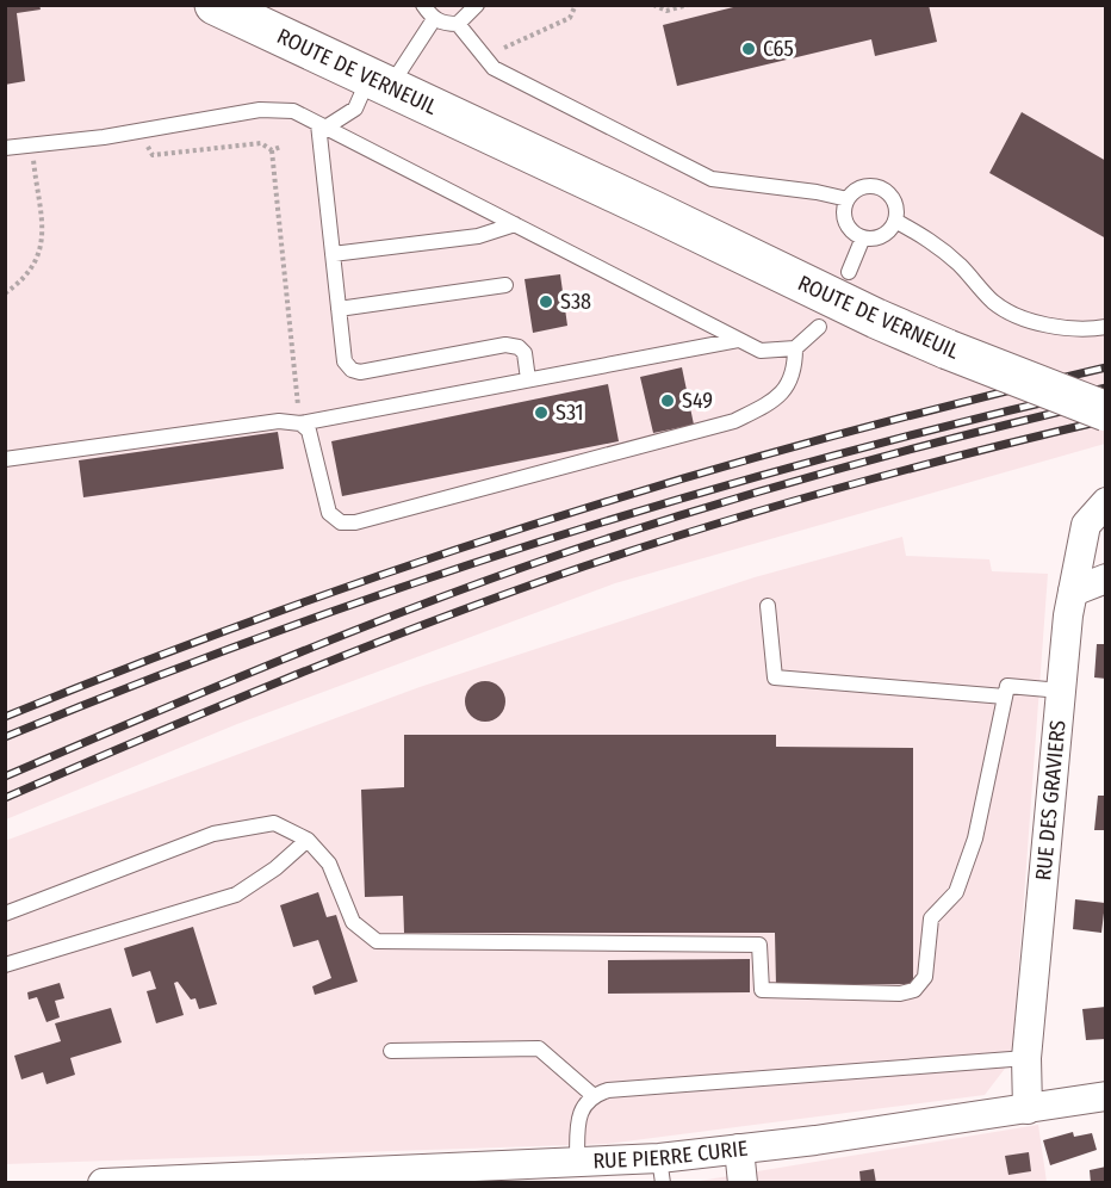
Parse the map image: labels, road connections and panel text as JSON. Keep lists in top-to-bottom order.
{
  "streets": {
    "main road": ["ROUTE DE VERNEUIL"],
    "street": ["RUE DES GRAVIERS", "RUE PIERRE CURIE"]
  },
  "crossings": [
    ["RUE DES GRAVIERS", "RUE PIERRE CURIE"]
  ],
  "places": [
    "C65",
    "S38",
    "S49",
    "S31"
  ]
}
